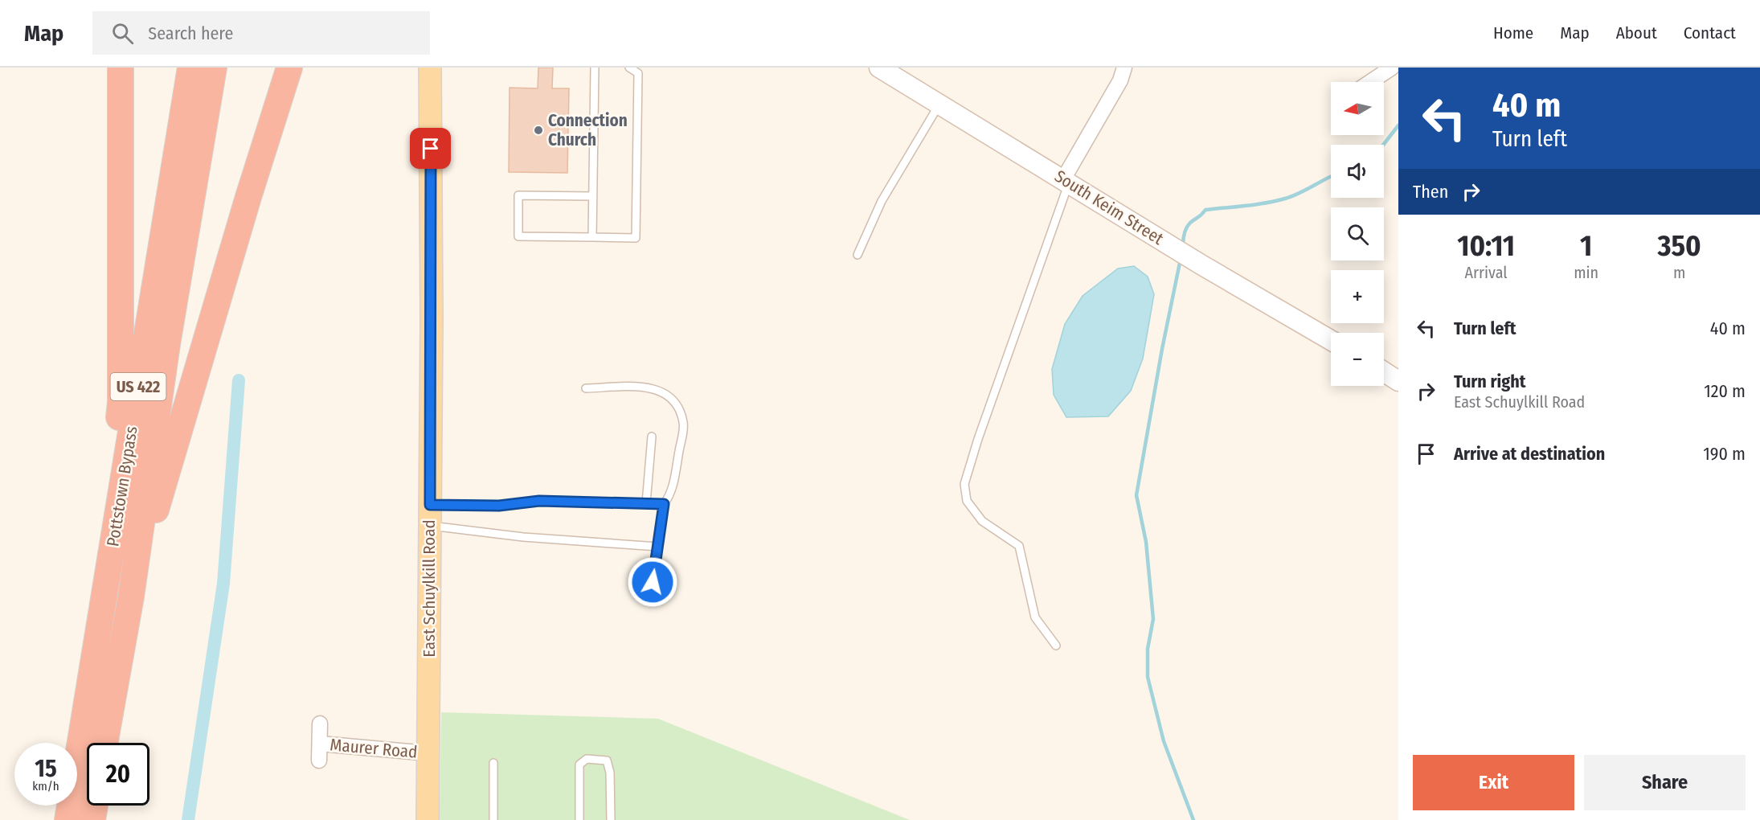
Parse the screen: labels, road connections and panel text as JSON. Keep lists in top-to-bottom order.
{
  "streets": {
    "highway": ["US 422", "Pottstown Bypass"],
    "main road": ["East Schuylkill Road"],
    "street": ["South Keim Street", "Maurer Road"]
  },
  "crossings": [
    ["East Schuylkill Road", "Maurer Road"]
  ],
  "places": ["Connection Church"],
  "north": "left",
  "page": {
    "header": "Map",
    "search": "Search here",
    "nav": [
      "Home",
      "Map",
      "About",
      "Contact"
    ],
    "turn": ["40 m", "Turn left"],
    "map_buttons": ["+", "−"],
    "then": "Then",
    "eta": [
      "10:11",
      "Arrival",
      "1",
      "min",
      "350",
      "m"
    ],
    "list": [
      {
        "name": "Turn left",
        "value": "40 m"
      },
      {
        "name": "Turn right",
        "note": "East Schuylkill Road",
        "value": "120 m"
      },
      {
        "name": "Arrive at destination",
        "value": "190 m"
      }
    ],
    "speed": "15 km/h",
    "limit": "20",
    "buttons": ["Exit", "Share"]
  }
}
